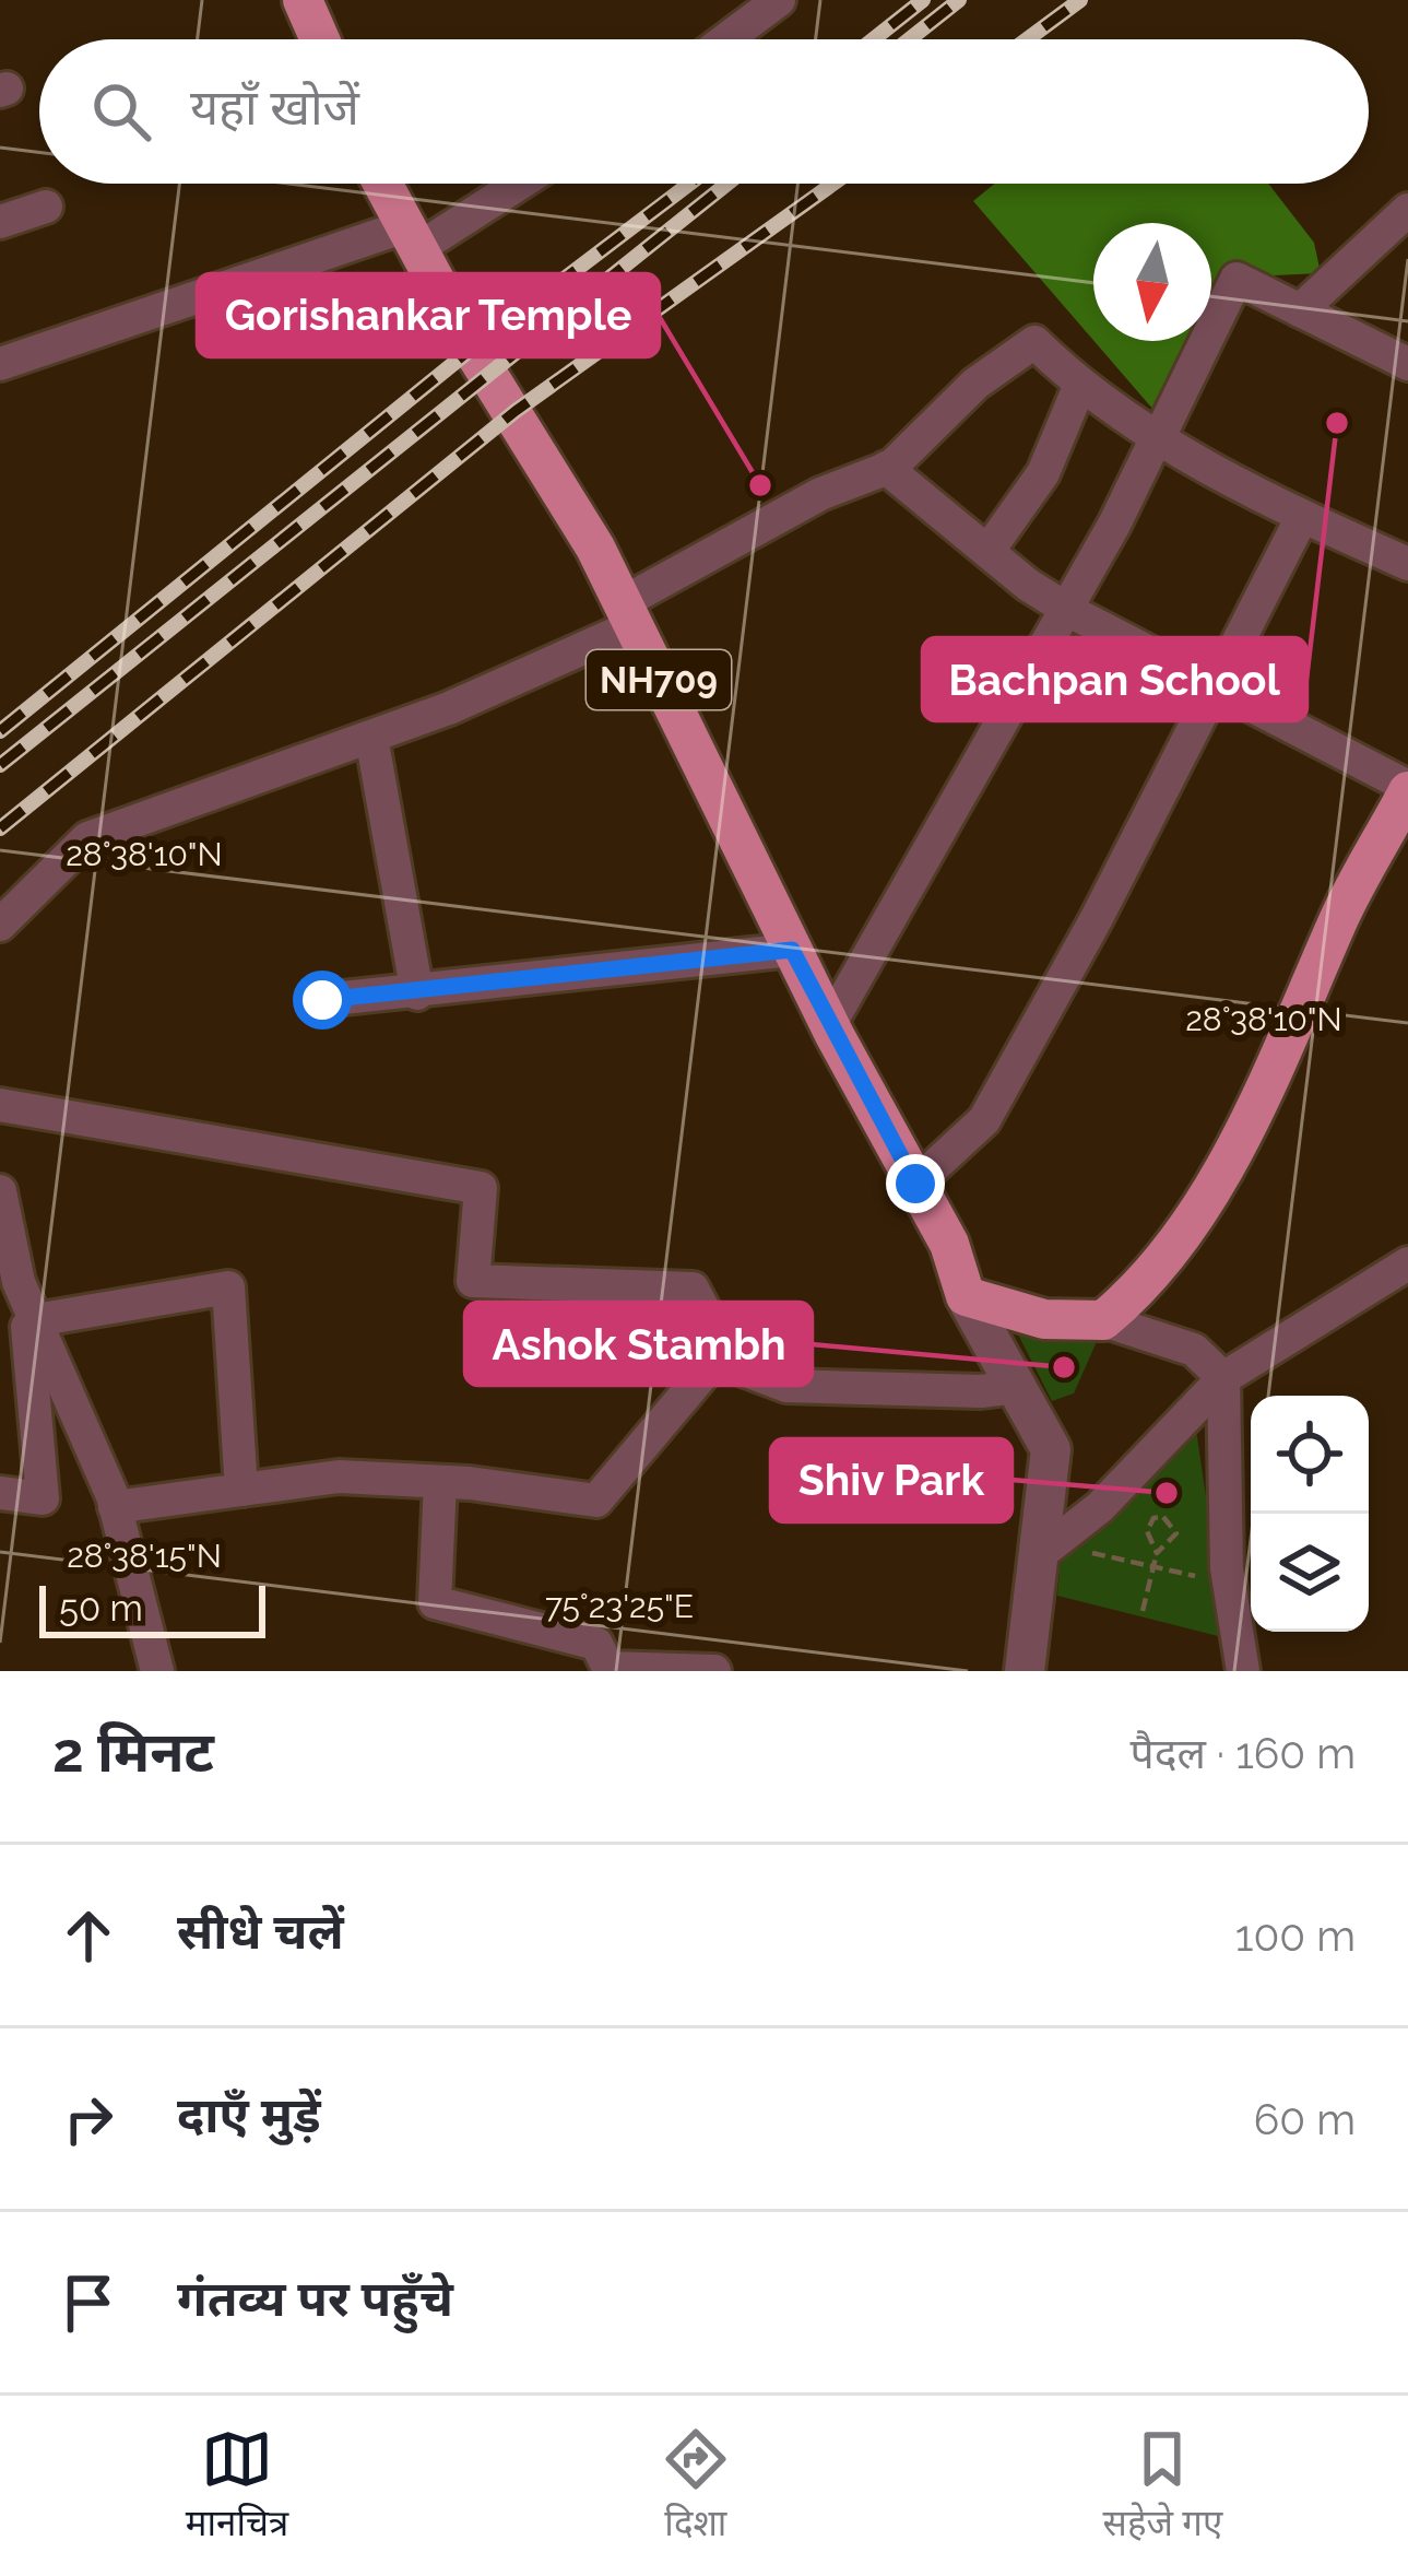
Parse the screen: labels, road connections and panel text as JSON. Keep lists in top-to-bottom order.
{
  "streets": {
    "main road": ["NH709"]
  },
  "places": [
    "Bachpan School",
    "Gorishankar Temple",
    "Ashok Stambh",
    "Shiv Park"
  ],
  "scale_bar": "50 m",
  "north": "bottom",
  "page": {
    "search": "यहाँ खोजें",
    "scale": "50 m",
    "heading": ["2 मिनट", "पैदल · 160 m"],
    "list": [
      ["सीधे चलें", "100 m"],
      ["दाएँ मुड़ें", "60 m"],
      "गंतव्य पर पहुँचे"
    ],
    "nav": ["मानचित्र", "दिशा", "सहेजे गए"]
  },
  "coordinates": ["28°38'10\"N", "28°38'15\"N", "75°23'25\"E"]
}
